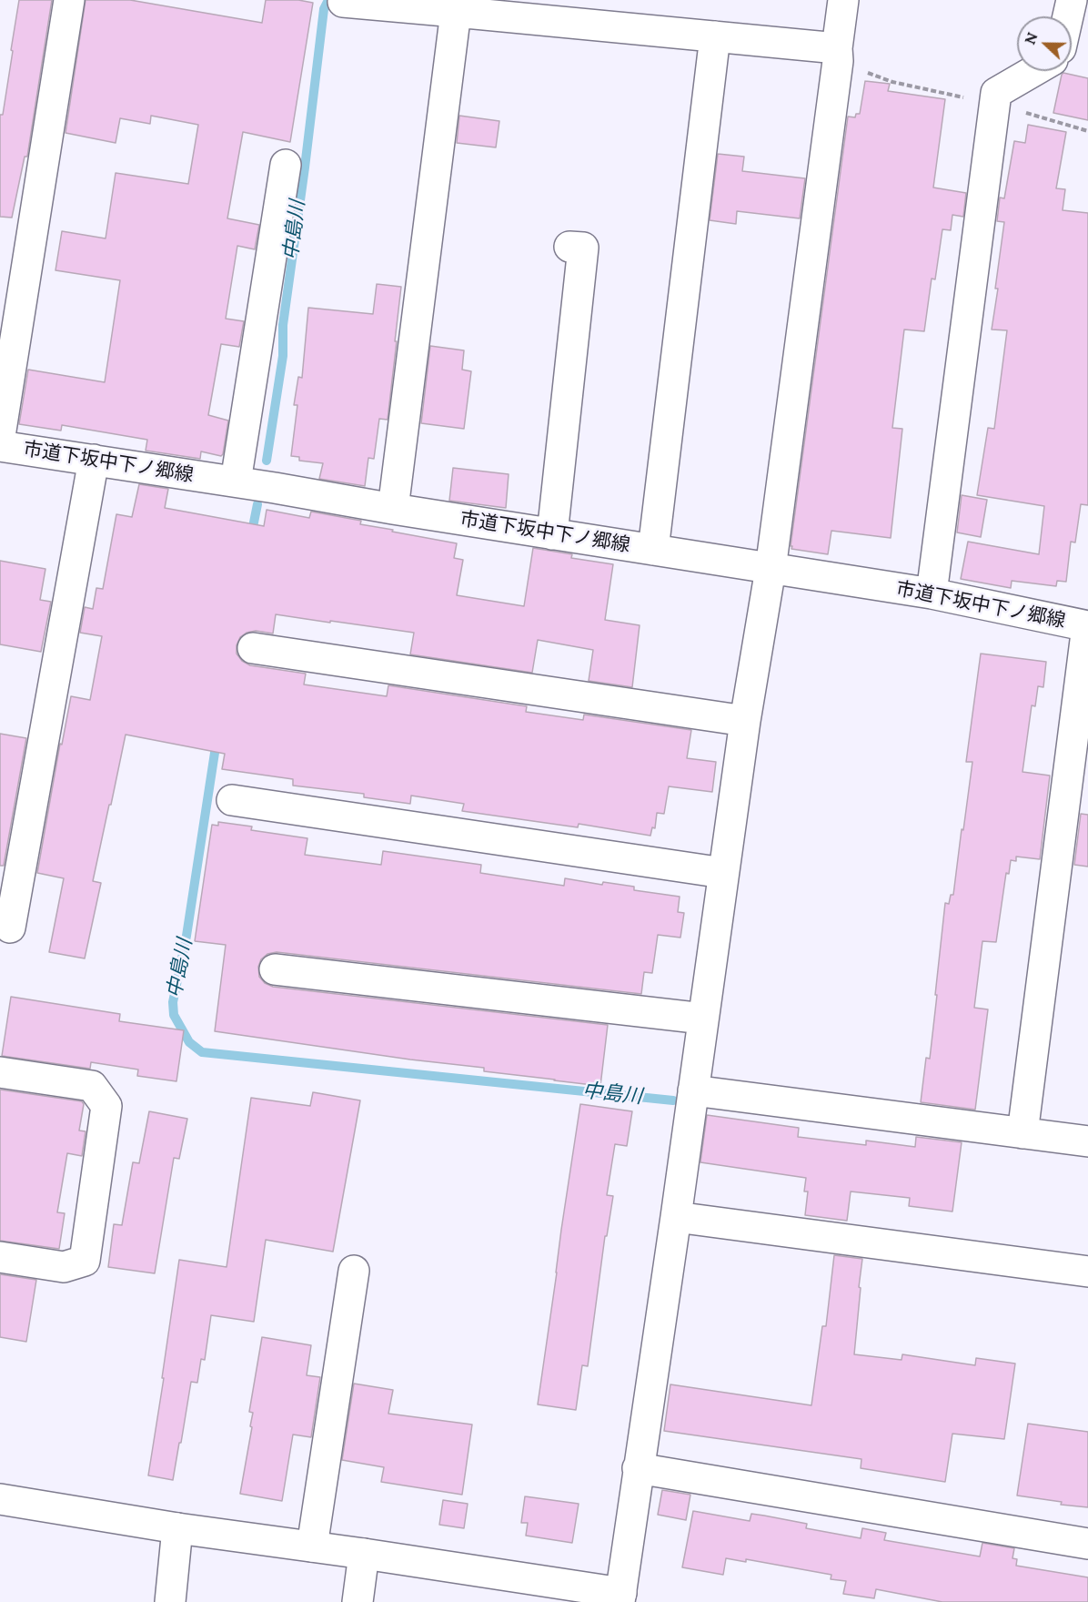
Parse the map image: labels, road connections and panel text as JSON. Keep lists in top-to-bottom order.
{
  "streets": {
    "street": ["市道下坂中下ノ郷線"]
  },
  "water": ["中島川"],
  "north": "left"
}
